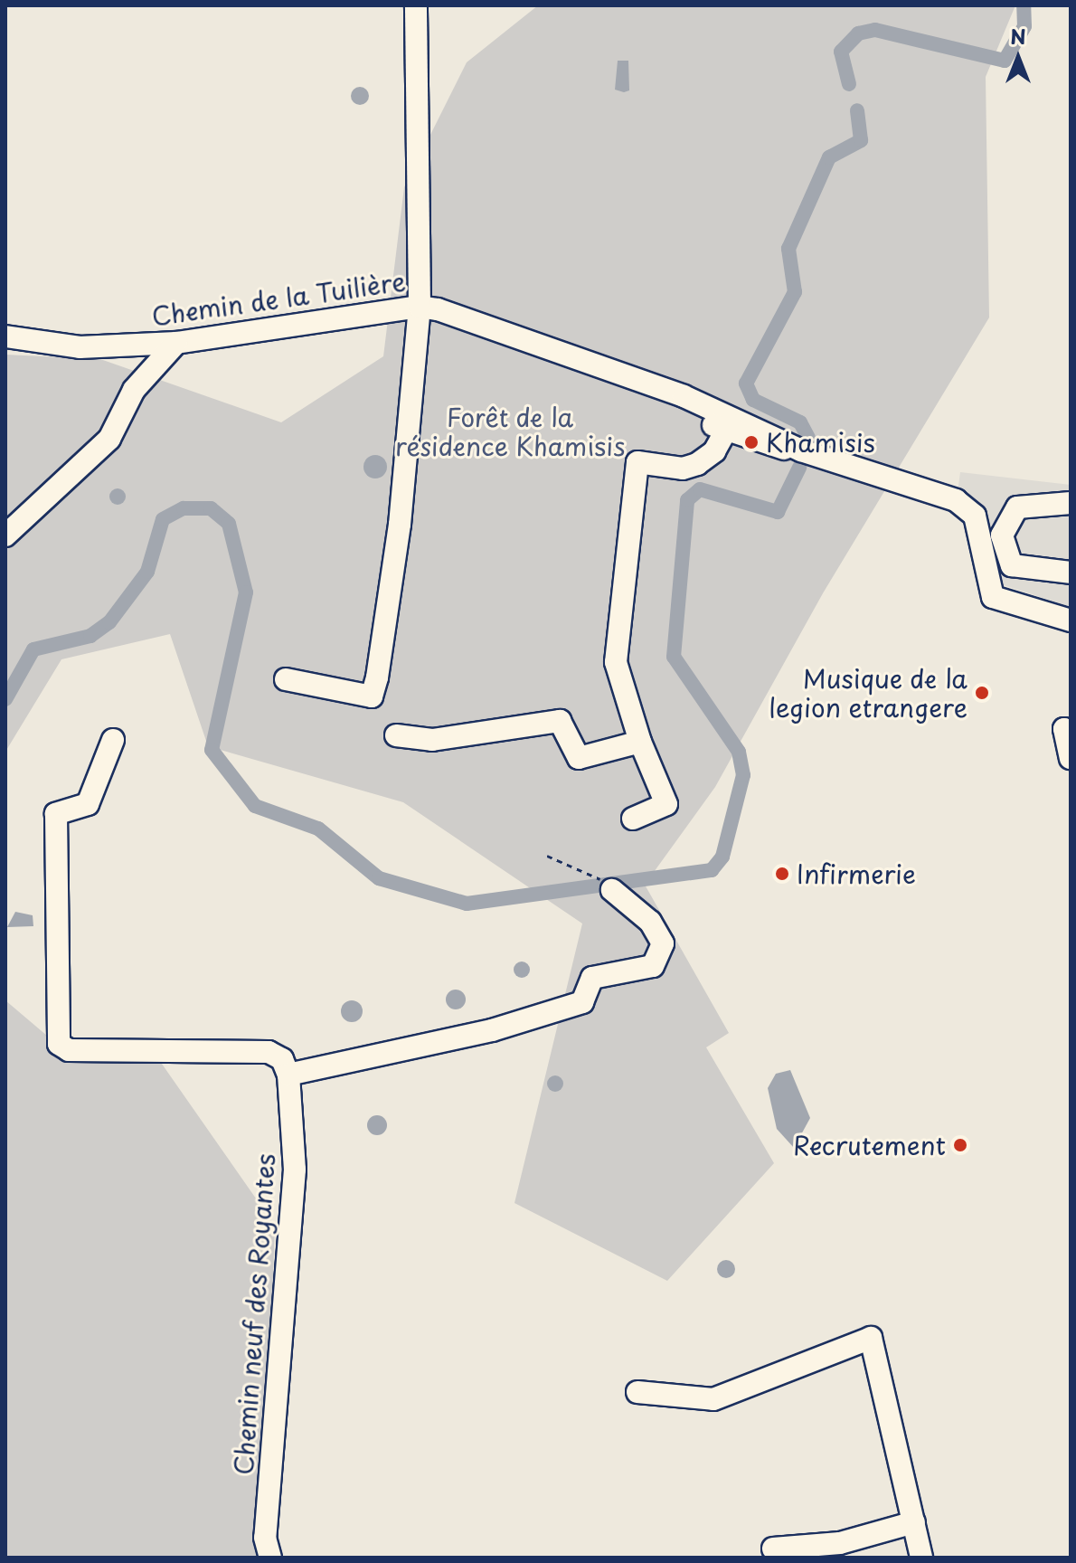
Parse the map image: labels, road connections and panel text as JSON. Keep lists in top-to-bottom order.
{
  "streets": {
    "street": ["Chemin de la Tuilière", "Chemin neuf des Royantes"]
  },
  "parks": ["Forêt de la résidence Khamisis"],
  "places": [
    "Khamisis",
    "Musique de la legion etrangere",
    "Infirmerie",
    "Recrutement"
  ],
  "north": "top"
}
